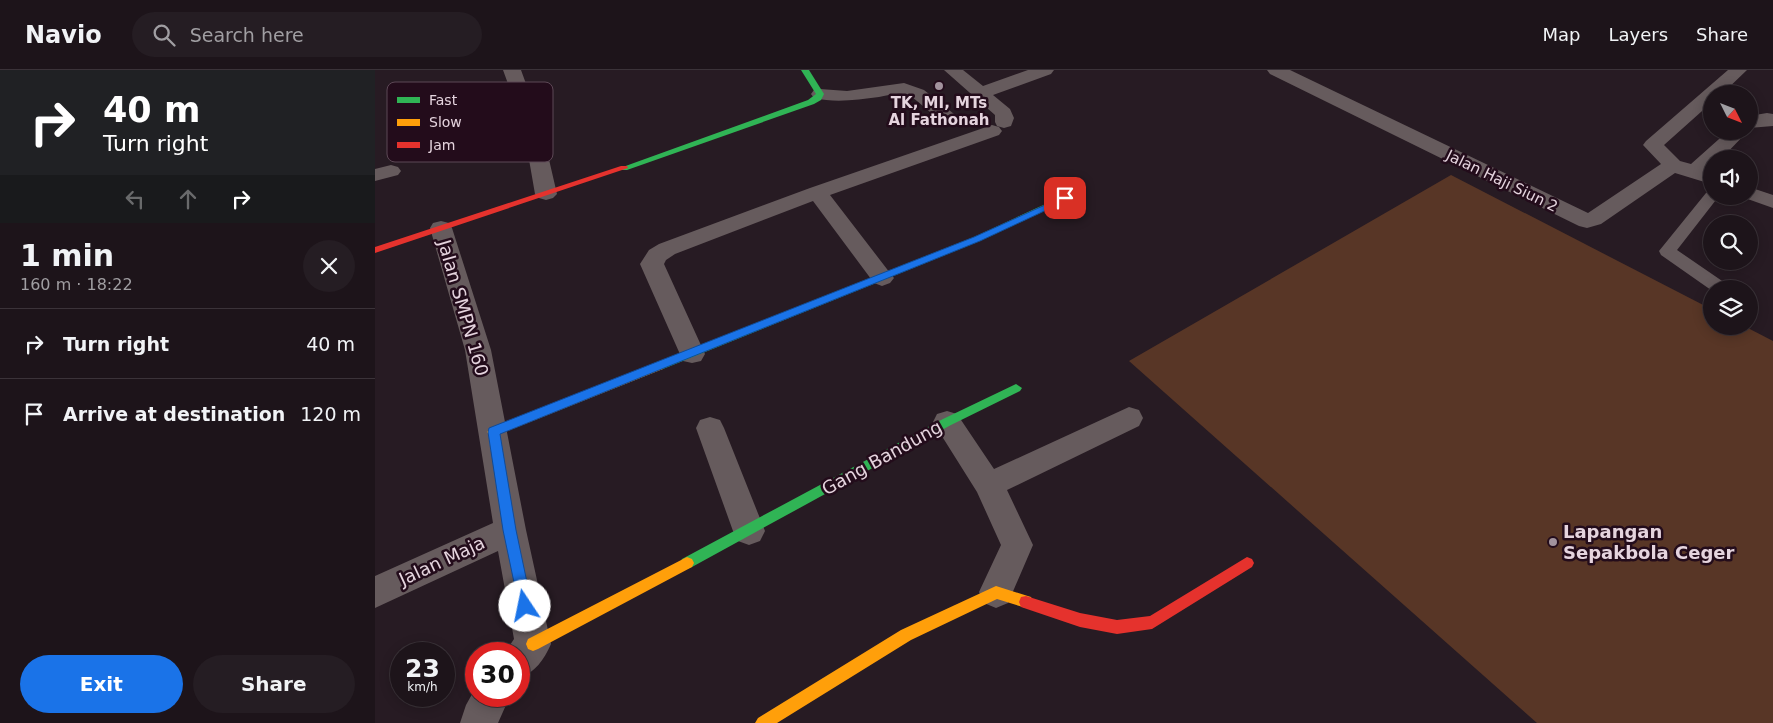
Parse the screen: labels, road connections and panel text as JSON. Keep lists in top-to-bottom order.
{
  "streets": {
    "street": [
      "Jalan Haji Siun 2",
      "Jalan SMPN 160",
      "Gang Bandung",
      "Jalan Maja"
    ]
  },
  "crossings": [
    ["Jalan SMPN 160", "Jalan Maja"]
  ],
  "places": ["TK, MI, MTs Al Fathonah", "Lapangan Sepakbola Ceger"],
  "legend": ["Fast", "Slow", "Jam"],
  "north": "bottom right",
  "page": {
    "header": "Navio",
    "search": "Search here",
    "nav": ["Map", "Layers", "Share"],
    "turn": ["40 m", "Turn right"],
    "heading": ["1 min", "160 m · 18:22"],
    "list": [
      {
        "name": "Turn right",
        "value": "40 m"
      },
      {
        "name": "Arrive at destination",
        "value": "120 m"
      }
    ],
    "speed": "23 km/h",
    "limit": "30",
    "buttons": ["Exit", "Share"]
  }
}
